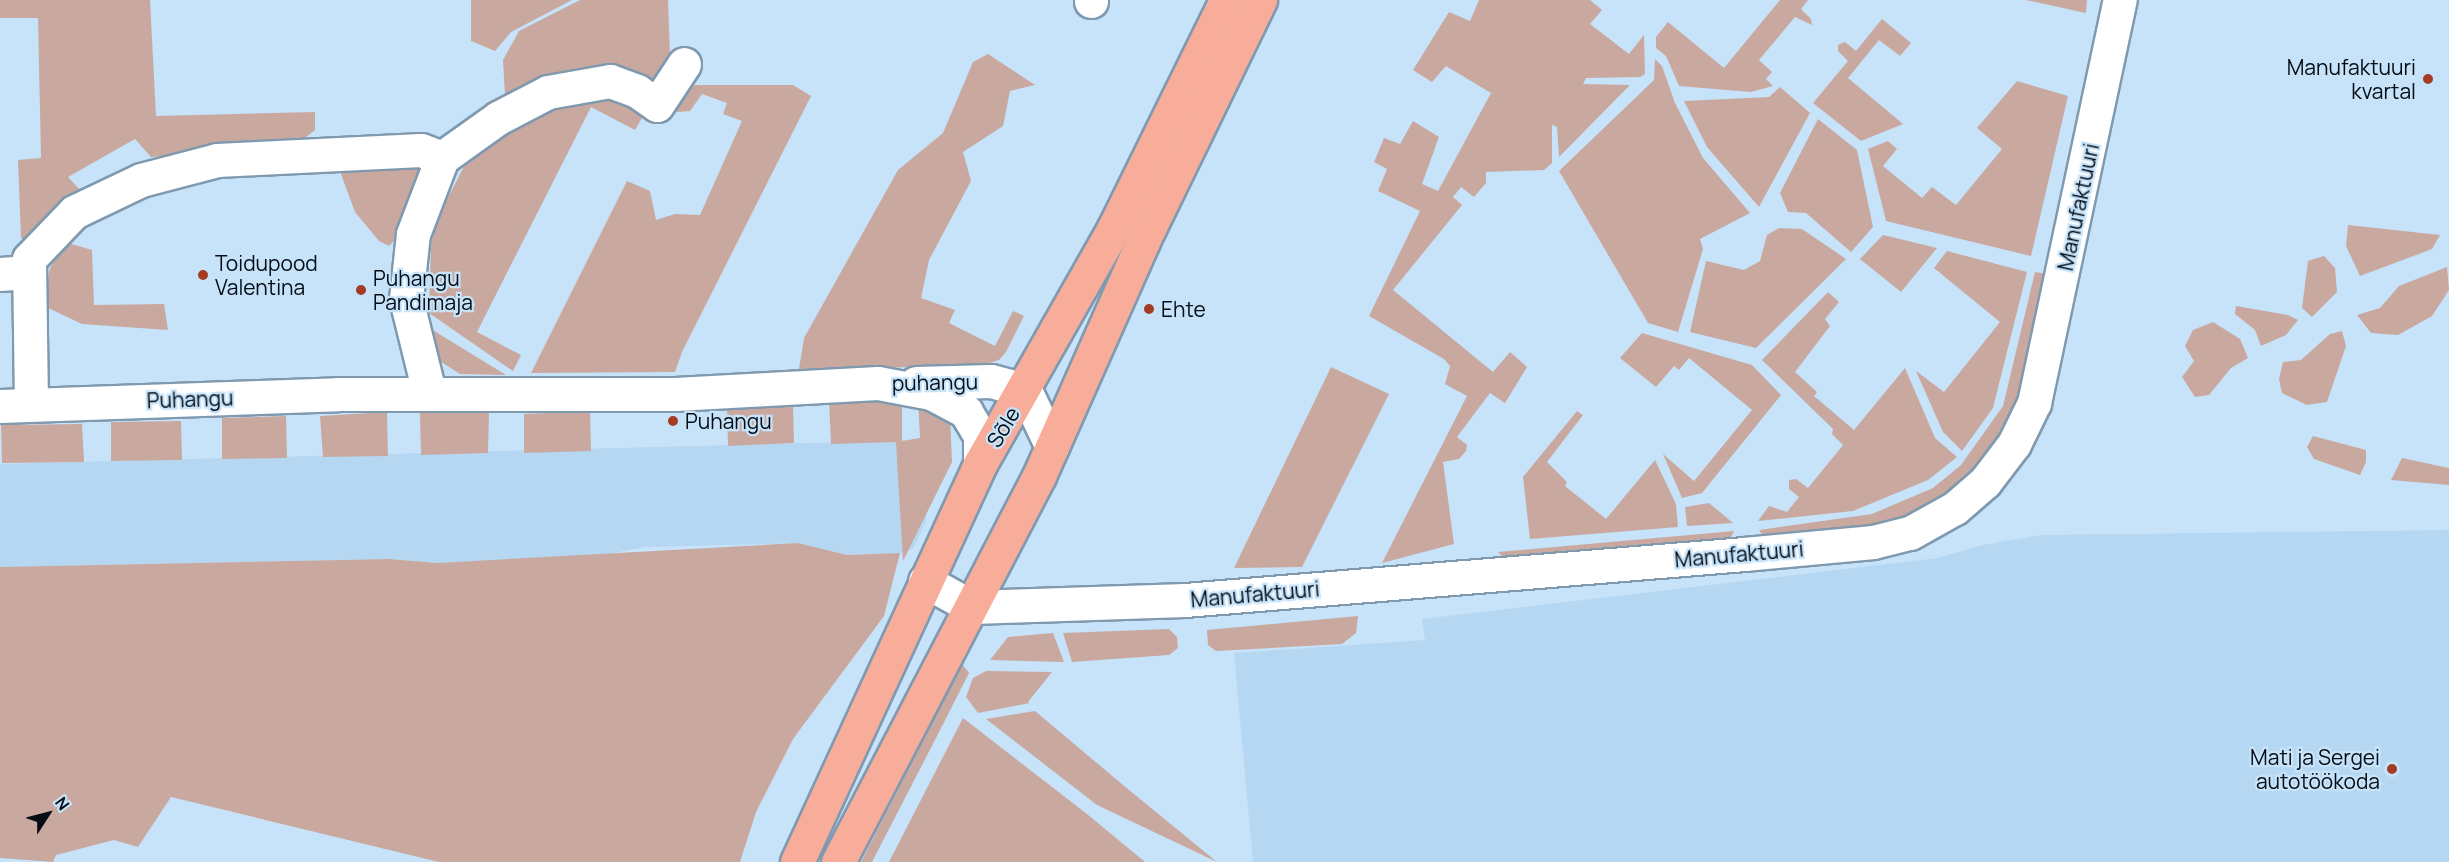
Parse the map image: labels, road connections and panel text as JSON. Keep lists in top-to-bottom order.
{
  "streets": {
    "main road": ["Sõle"],
    "street": ["Manufaktuuri", "puhangu", "Puhangu"]
  },
  "crossings": [
    ["puhangu", "Puhangu"],
    ["Puhangu", "Sõle"]
  ],
  "places": [
    "Manufaktuuri kvartal",
    "Toidupood Valentina",
    "Puhangu Pandimaja",
    "Ehte",
    "Puhangu",
    "Mati ja Sergei autotöökoda"
  ],
  "north": "top right"
}
